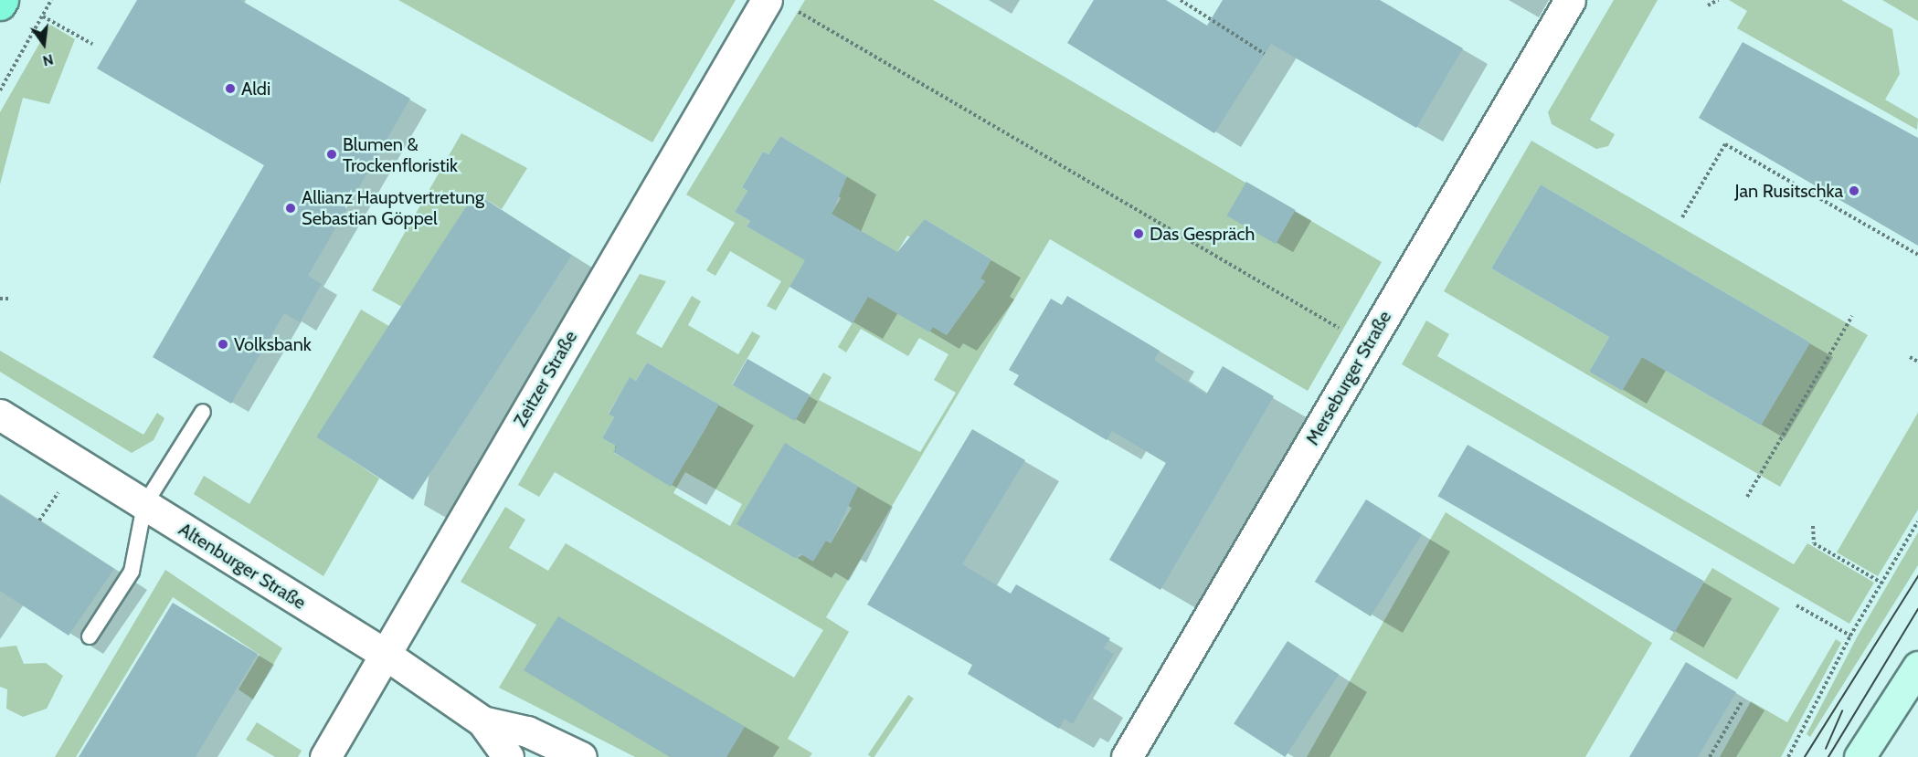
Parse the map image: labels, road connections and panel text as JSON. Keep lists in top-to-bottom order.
{
  "streets": {
    "street": ["Merseburger Straße", "Zeitzer Straße", "Altenburger Straße"]
  },
  "crossings": [
    ["Zeitzer Straße", "Altenburger Straße"]
  ],
  "places": [
    "Aldi",
    "Blumen & Trockenfloristik",
    "Jan Rusitschka",
    "Allianz Hauptvertretung Sebastian Göppel",
    "Das Gespräch",
    "Volksbank"
  ],
  "north": "bottom"
}
